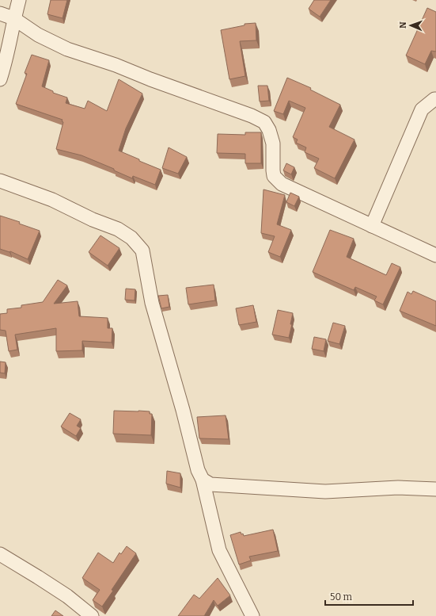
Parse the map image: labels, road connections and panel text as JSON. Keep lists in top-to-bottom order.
{
  "scale_bar": "50 m",
  "north": "left"
}
